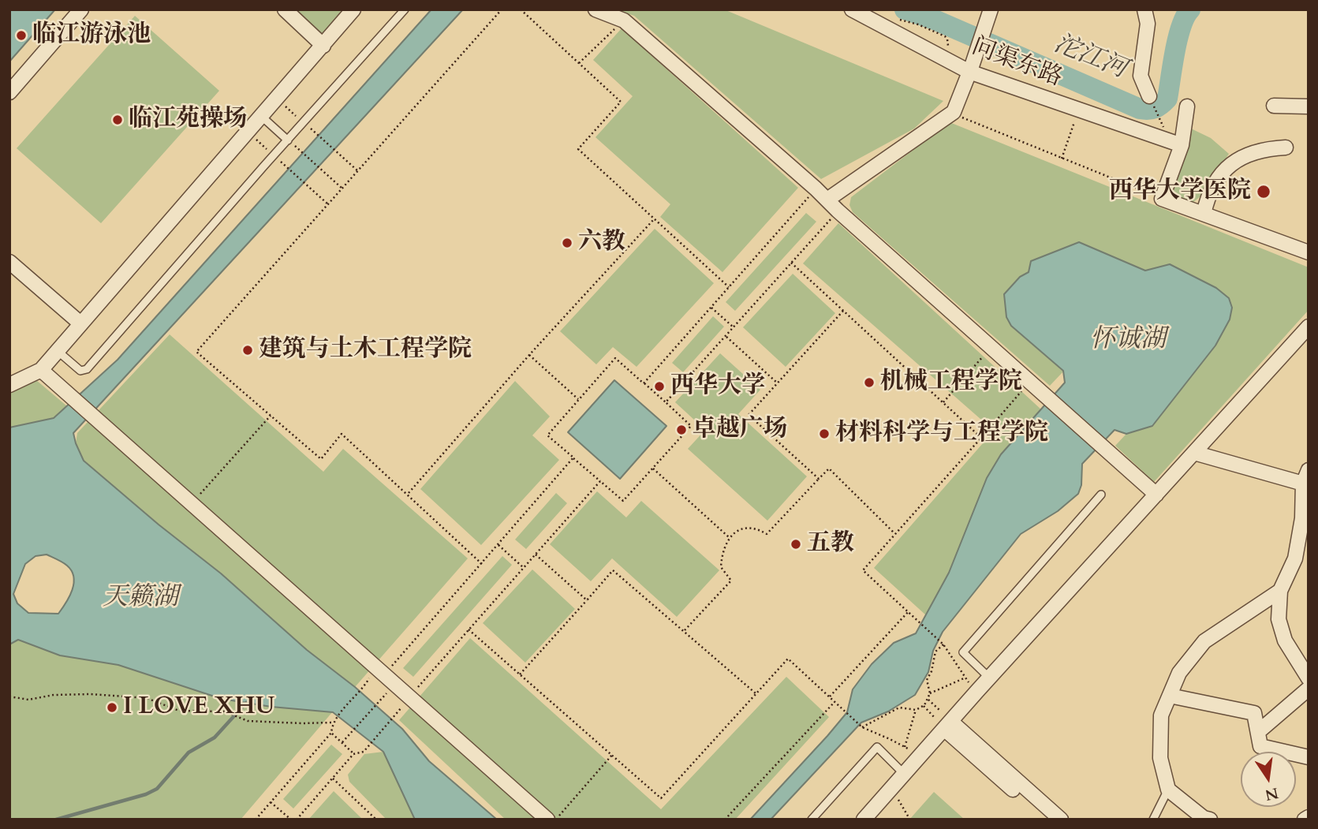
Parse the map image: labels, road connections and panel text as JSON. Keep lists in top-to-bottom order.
{
  "streets": {
    "street": ["问渠东路"]
  },
  "water": ["沱江河", "怀诚湖", "天籁湖"],
  "places": [
    "临江游泳池",
    "临江苑操场",
    "西华大学医院",
    "六教",
    "建筑与土木工程学院",
    "机械工程学院",
    "西华大学",
    "卓越广场",
    "材料科学与工程学院",
    "五教",
    "I LOVE XHU"
  ],
  "north": "bottom"
}
